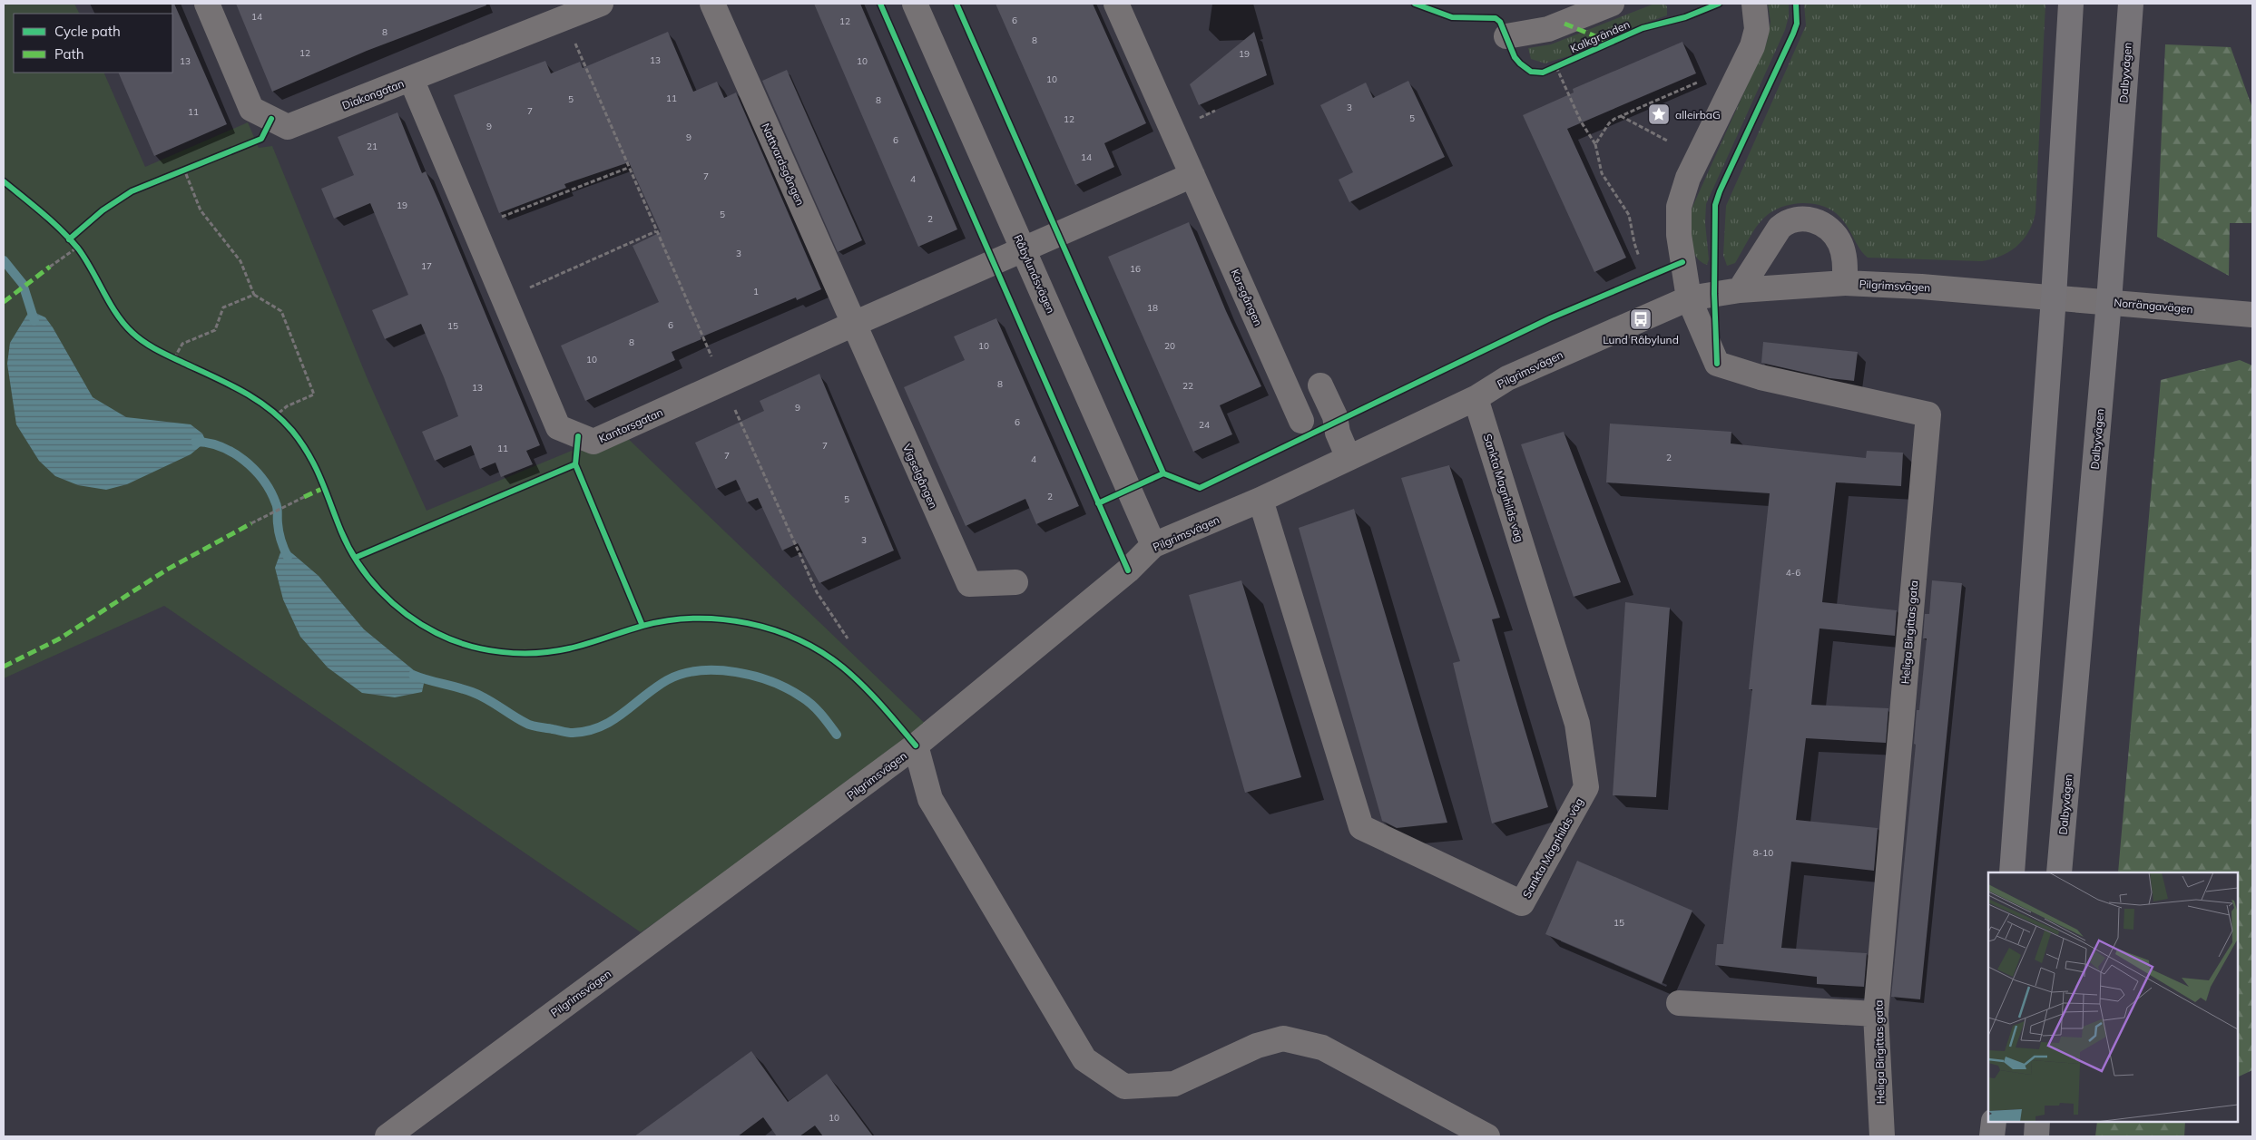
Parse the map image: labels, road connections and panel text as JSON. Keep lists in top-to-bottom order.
{
  "streets": {
    "main road": ["Dalbyvägen"],
    "street": [
      "Diakongatan",
      "Nattvardsgången",
      "Råbylundsvägen",
      "Pilgrimsvägen",
      "Korsgången",
      "Norrängavägen",
      "Kantorsgatan",
      "Vigselgången",
      "Sankta Magnhilds väg",
      "Heliga Birgittas gata"
    ],
    "cycle path": ["Kalkgränden"]
  },
  "crossings": [
    ["Dalbyvägen", "Norrängavägen"],
    ["Diakongatan", "Kantorsgatan"],
    ["Nattvardsgången", "Kantorsgatan"],
    ["Nattvardsgången", "Vigselgången"],
    ["Råbylundsvägen", "Pilgrimsvägen"],
    ["Råbylundsvägen", "Kantorsgatan"],
    ["Pilgrimsvägen", "Norrängavägen"],
    ["Pilgrimsvägen", "Sankta Magnhilds väg"],
    ["Pilgrimsvägen", "Heliga Birgittas gata"],
    ["Kantorsgatan", "Vigselgången"]
  ],
  "places": {
    "place": ["alleirbaG"],
    "bus stop": ["Lund Råbylund"]
  },
  "house_numbers": [
    "14",
    "6",
    "12",
    "8",
    "8",
    "12",
    "19",
    "13",
    "13",
    "10",
    "10",
    "11",
    "5",
    "8",
    "3",
    "7",
    "11",
    "5",
    "12",
    "9",
    "9",
    "6",
    "21",
    "14",
    "7",
    "4",
    "19",
    "5",
    "2",
    "3",
    "17",
    "16",
    "1",
    "18",
    "6",
    "15",
    "8",
    "10",
    "20",
    "10",
    "8",
    "22",
    "13",
    "9",
    "6",
    "24",
    "7",
    "11",
    "7",
    "2",
    "4",
    "2",
    "5",
    "3",
    "4-6",
    "8-10",
    "15",
    "10"
  ],
  "legend": ["Cycle path", "Path"]
}
